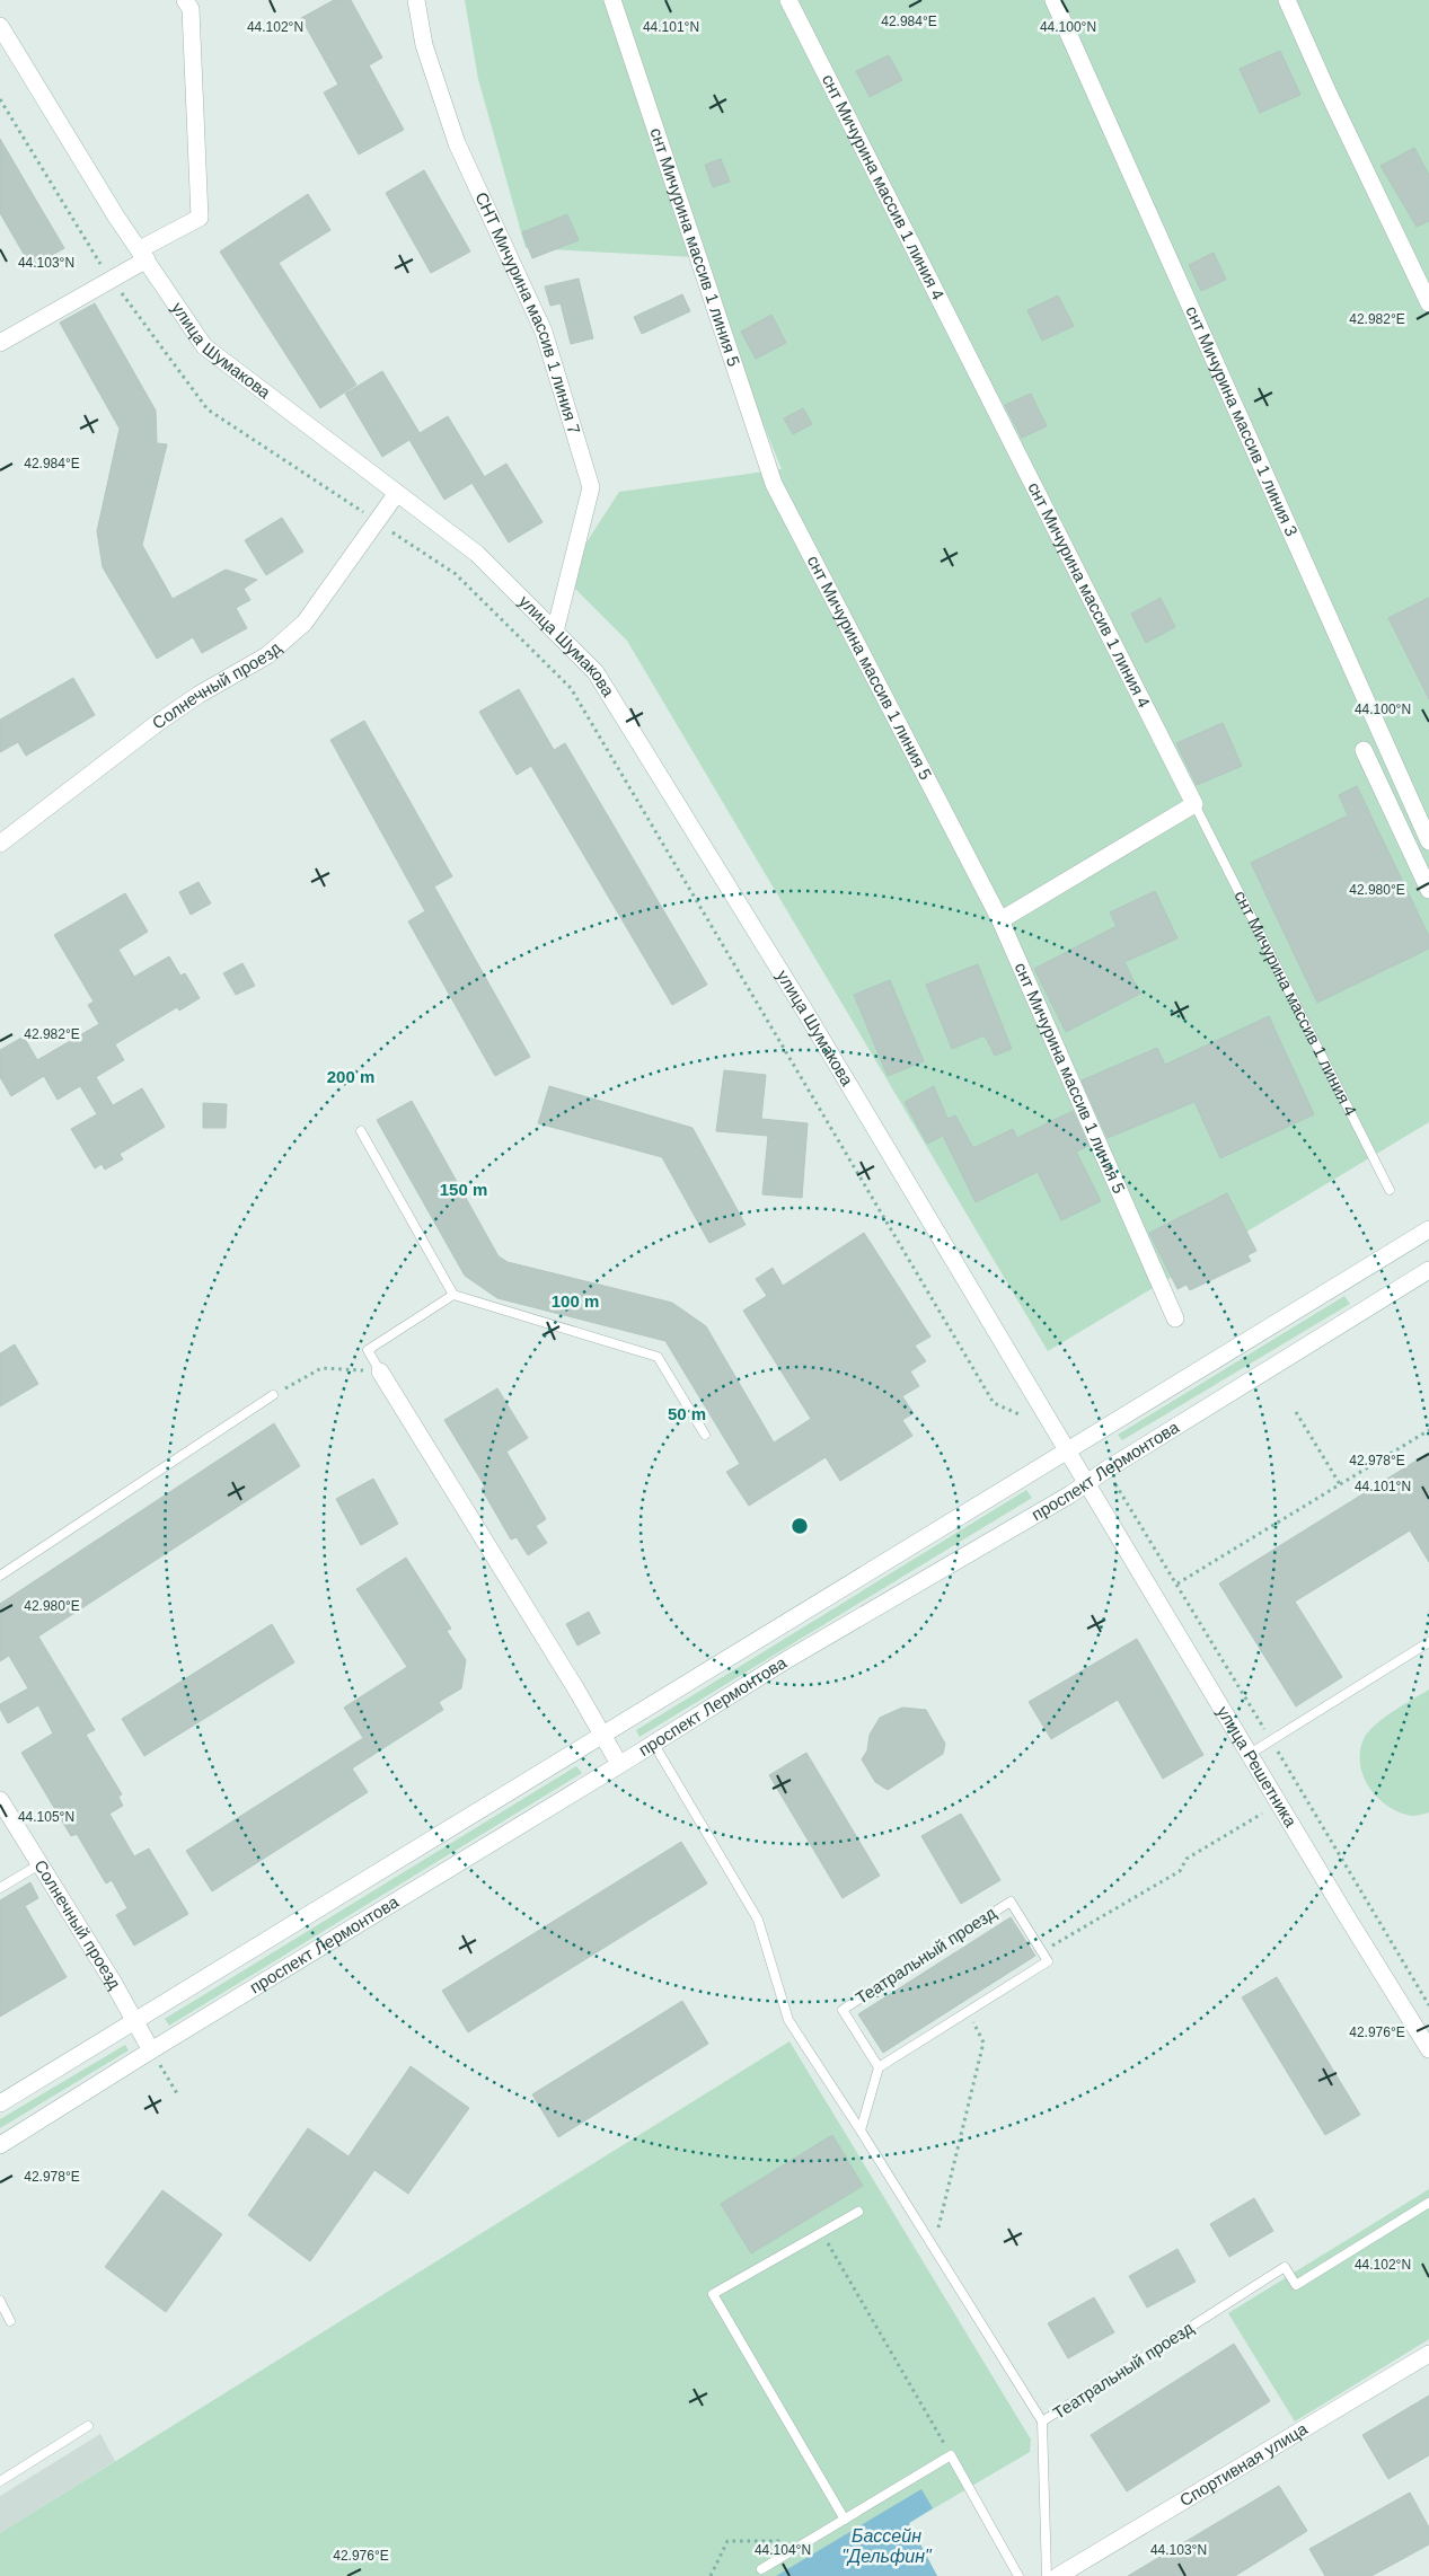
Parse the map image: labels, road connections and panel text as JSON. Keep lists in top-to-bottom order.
{
  "streets": {
    "street": [
      "снт Мичурина массив 1 линия 4",
      "снт Мичурина массив 1 линия 5",
      "СНТ Мичурина массив 1 линия 7",
      "улица Шумакова",
      "снт Мичурина массив 1 линия 3",
      "Солнечный проезд",
      "проспект Лермонтова",
      "улица Решетника",
      "Спортивная улица"
    ],
    "lane": ["Театральный проезд"]
  },
  "crossings": [
    ["СНТ Мичурина массив 1 линия 7", "улица Шумакова"],
    ["улица Шумакова", "Солнечный проезд"],
    ["улица Шумакова", "проспект Лермонтова"],
    ["улица Шумакова", "улица Решетника"],
    ["Солнечный проезд", "проспект Лермонтова"],
    ["проспект Лермонтова", "улица Решетника"],
    ["проспект Лермонтова", "Театральный проезд"]
  ],
  "water": ["Бассейн \"Дельфин\""],
  "coordinates": [
    "42.984°E",
    "44.102°N",
    "44.101°N",
    "44.100°N",
    "44.103°N",
    "42.982°E",
    "42.980°E",
    "42.978°E",
    "44.105°N",
    "42.976°E",
    "44.104°N"
  ],
  "rings": [
    "200 m",
    "150 m",
    "100 m",
    "50 m"
  ]
}
